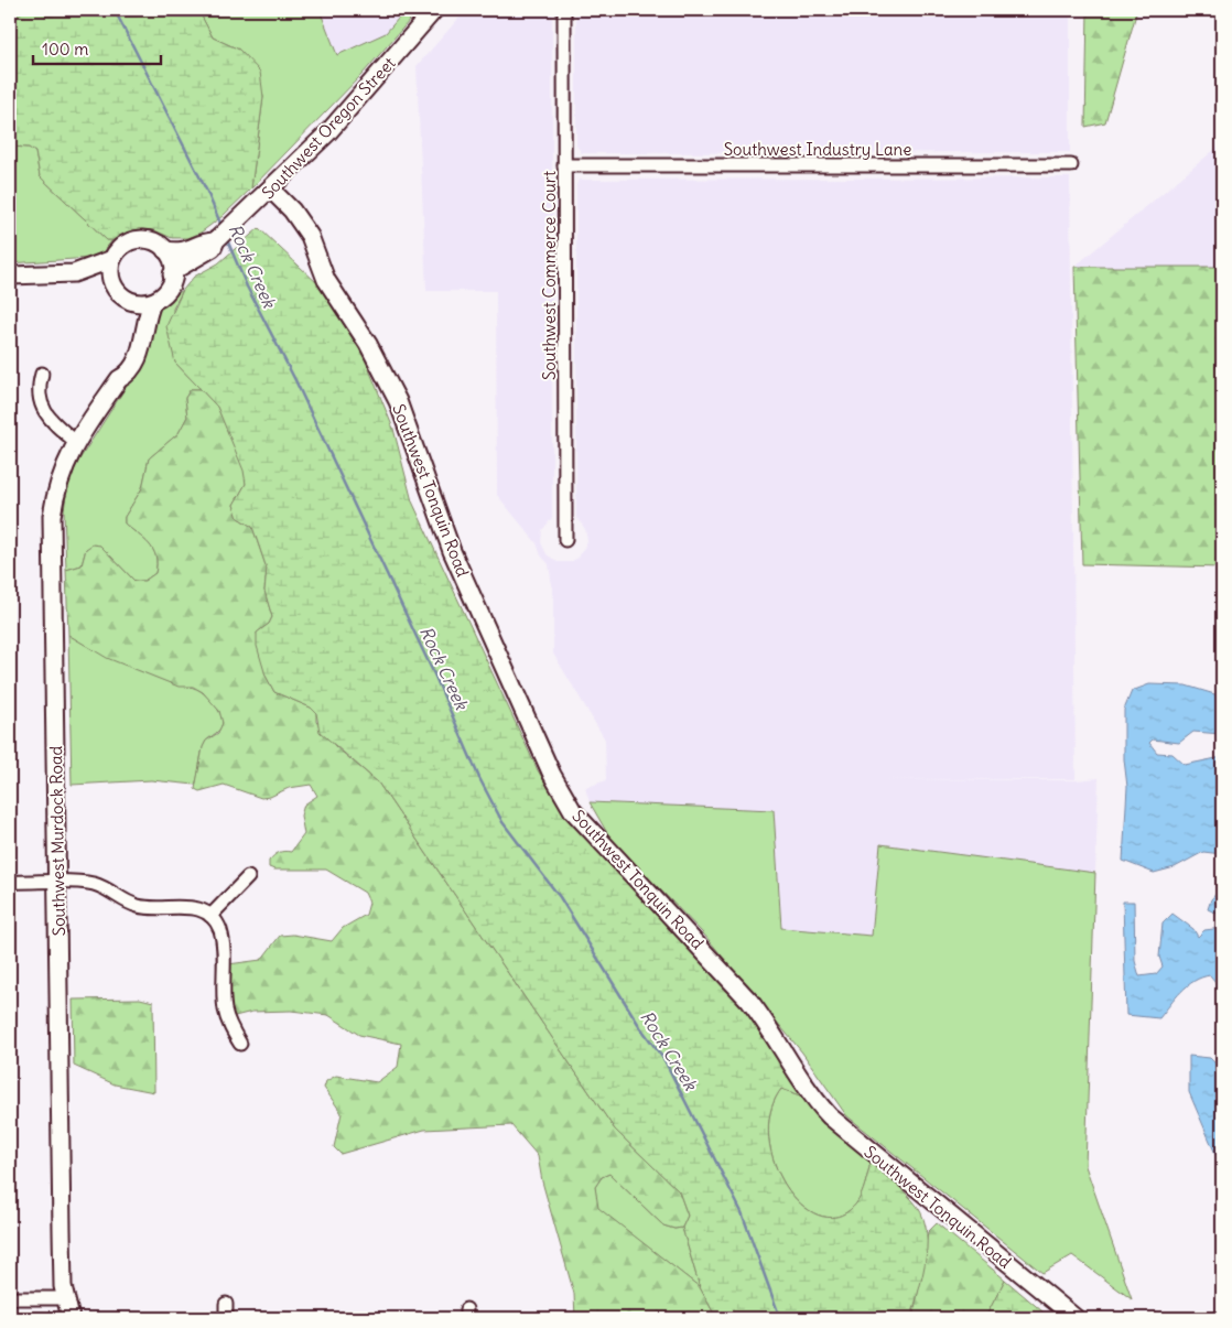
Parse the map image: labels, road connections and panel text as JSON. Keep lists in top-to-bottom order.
{
  "streets": {
    "main road": ["Southwest Oregon Street", "Southwest Tonquin Road", "Southwest Murdock Road"],
    "street": ["Southwest Industry Lane", "Southwest Commerce Court"]
  },
  "crossings": [
    ["Southwest Oregon Street", "Southwest Tonquin Road"],
    ["Southwest Oregon Street", "Southwest Murdock Road"],
    ["Southwest Industry Lane", "Southwest Commerce Court"]
  ],
  "water": ["Rock Creek"],
  "scale_bar": "100 m"
}
